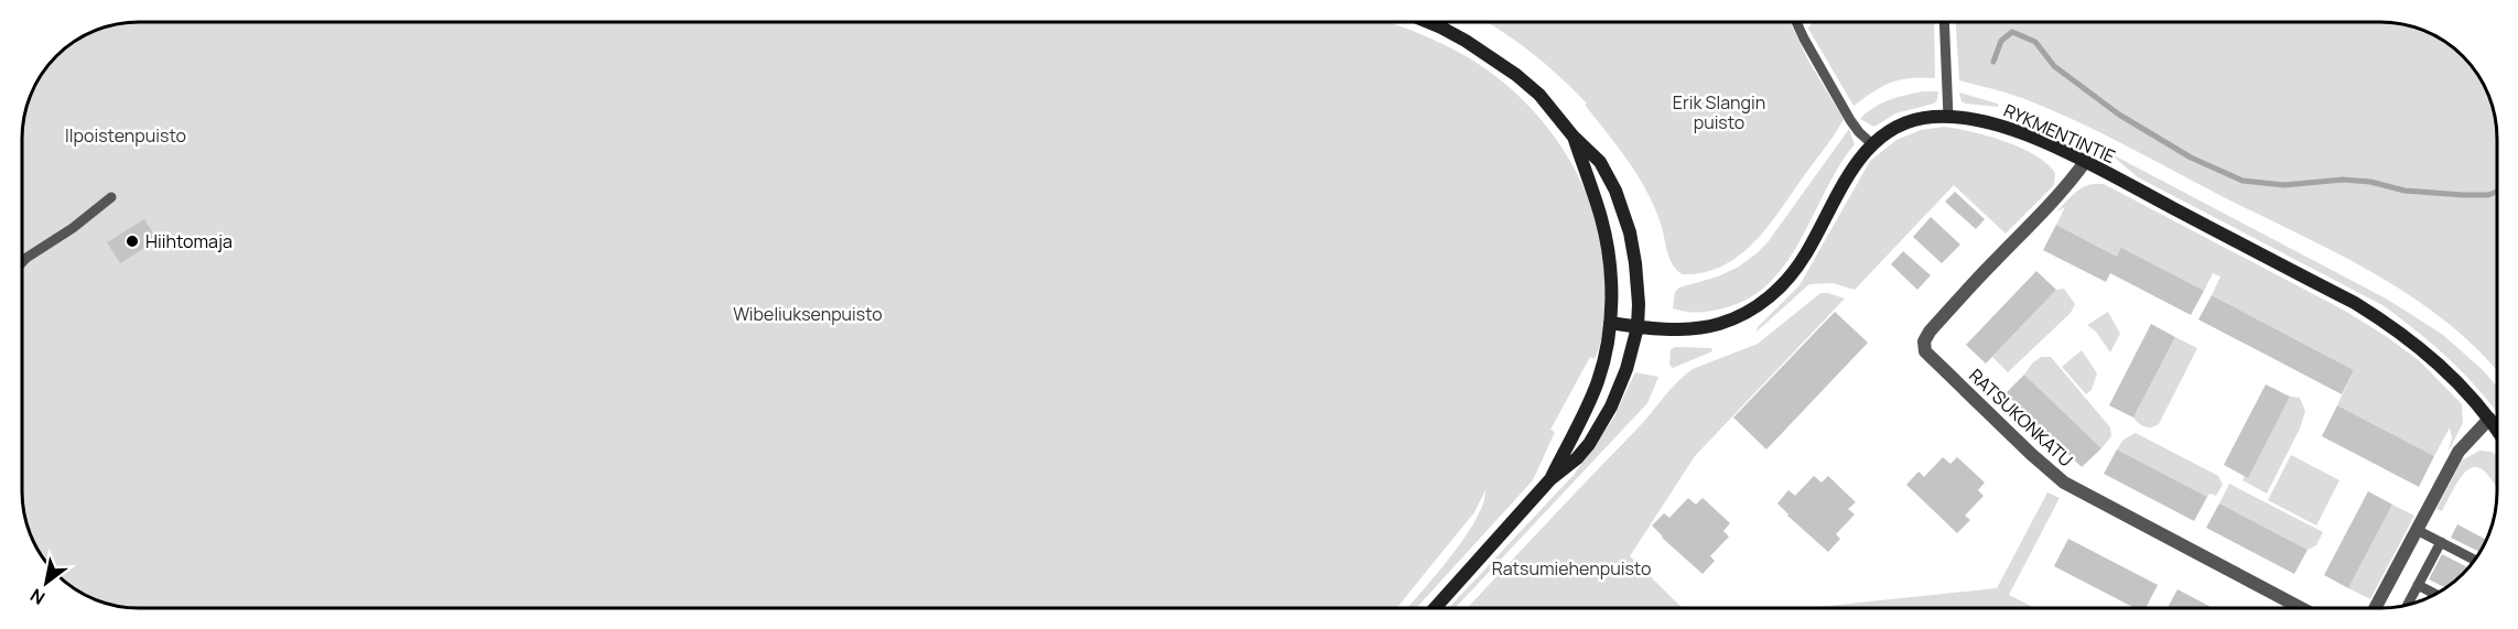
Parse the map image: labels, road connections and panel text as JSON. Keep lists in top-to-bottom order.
{
  "streets": {
    "main road": ["RYKMENTINTIE"],
    "street": ["RATSUKONKATU"]
  },
  "crossings": [
    ["RYKMENTINTIE", "RATSUKONKATU"]
  ],
  "parks": [
    "Erik Slangin puisto",
    "Ilpoistenpuisto",
    "Wibeliuksenpuisto",
    "Ratsumiehenpuisto"
  ],
  "places": ["Hiihtomaja"],
  "north": "bottom left"
}
